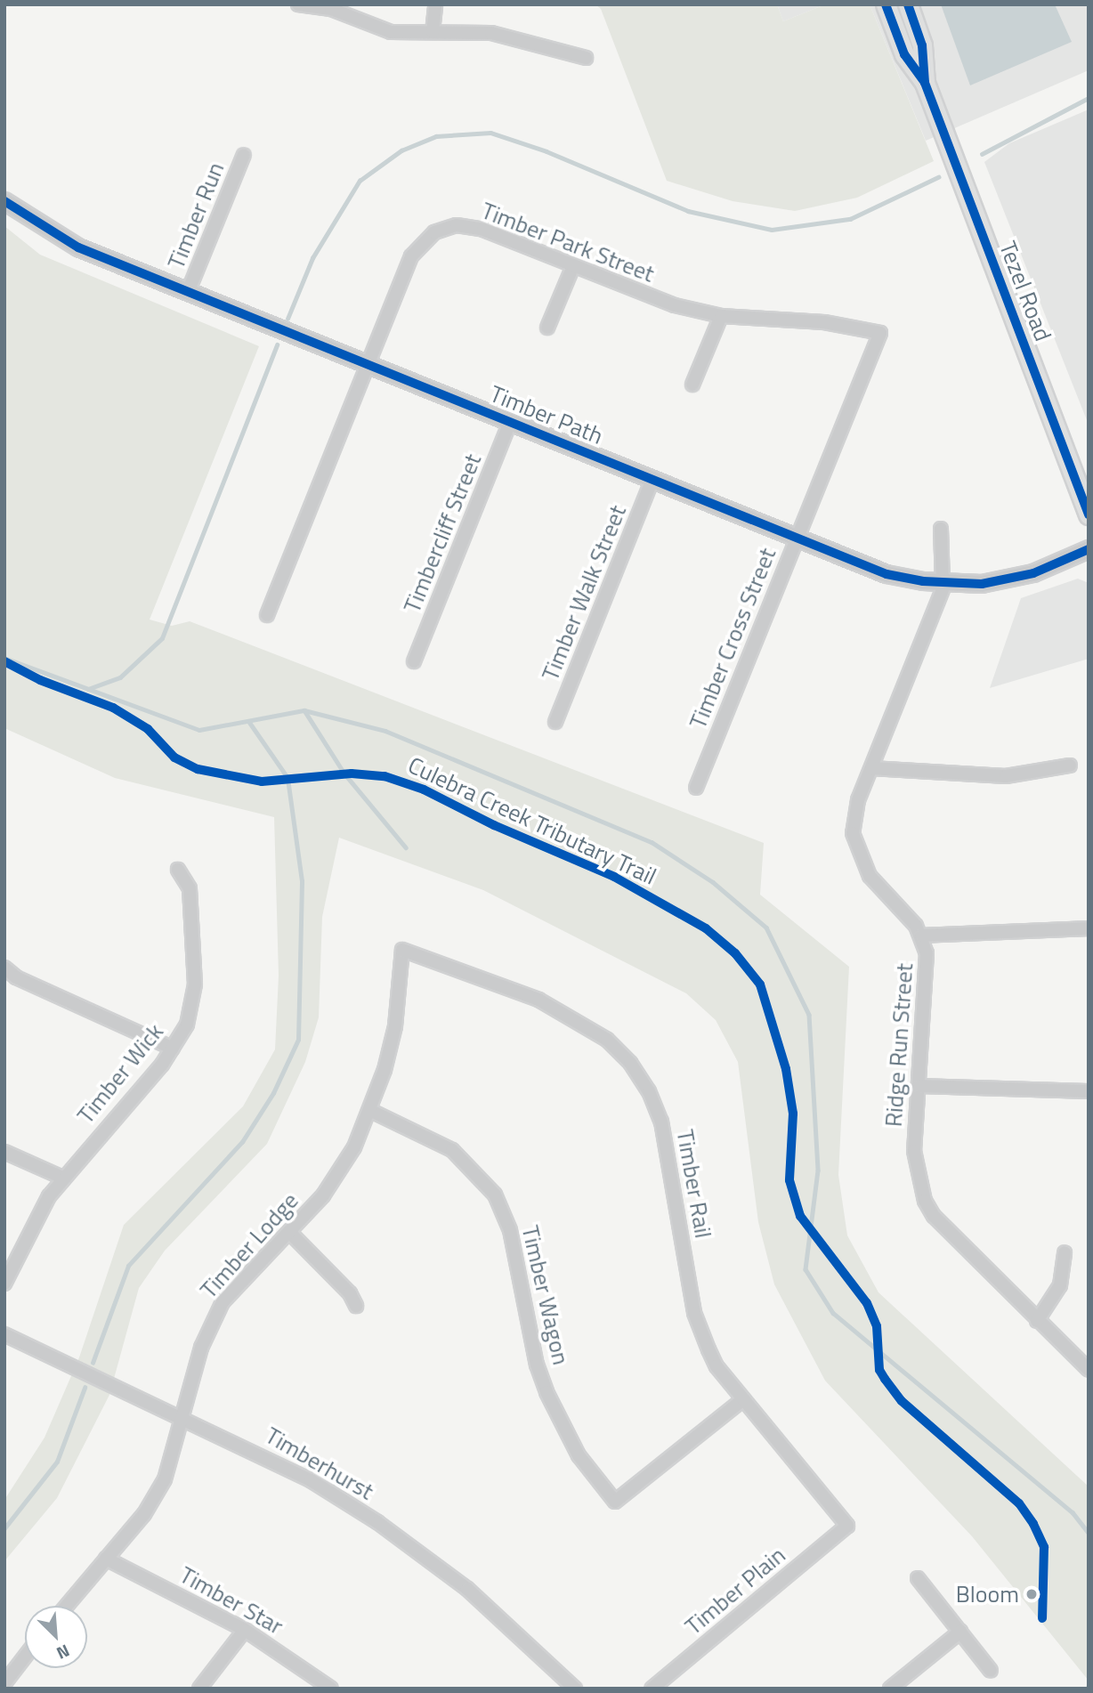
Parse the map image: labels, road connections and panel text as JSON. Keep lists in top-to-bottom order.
{
  "streets": {
    "main road": ["Tezel Road"],
    "street": [
      "Timber Run",
      "Timber Park Street",
      "Timber Path",
      "Timbercliff Street",
      "Timber Walk Street",
      "Timber Cross Street",
      "Ridge Run Street",
      "Timber Wick",
      "Timber Rail",
      "Timber Lodge",
      "Timber Wagon",
      "Timberhurst",
      "Timber Plain",
      "Timber Star"
    ],
    "cycle path": ["Culebra Creek Tributary Trail"]
  },
  "crossings": [
    ["Timber Run", "Timber Path"],
    ["Timber Park Street", "Timber Path"],
    ["Timber Park Street", "Timber Cross Street"],
    ["Timber Path", "Timbercliff Street"],
    ["Timber Path", "Timber Walk Street"],
    ["Timber Path", "Timber Cross Street"],
    ["Timber Path", "Ridge Run Street"],
    ["Timber Rail", "Timber Lodge"],
    ["Timber Rail", "Timber Wagon"],
    ["Timber Rail", "Timber Plain"],
    ["Timber Lodge", "Timber Wagon"],
    ["Timber Lodge", "Timberhurst"],
    ["Timber Lodge", "Timber Star"]
  ],
  "places": ["Bloom"],
  "north": "bottom right"
}
